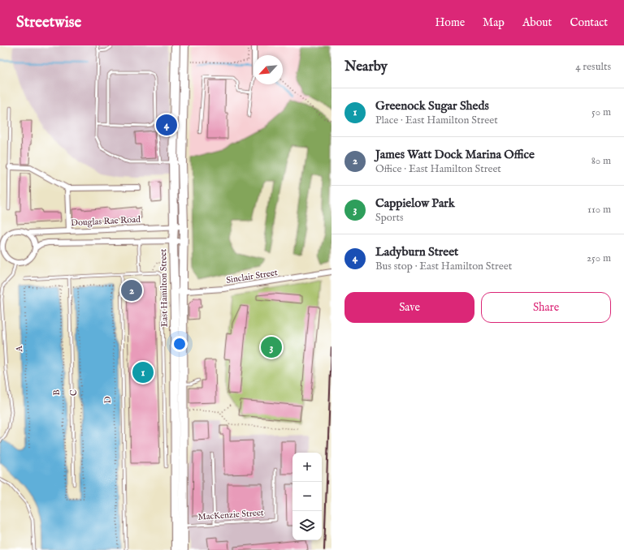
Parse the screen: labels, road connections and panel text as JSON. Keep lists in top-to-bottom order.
{
  "streets": {
    "highway": ["East Hamilton Street"],
    "street": ["Douglas Rae Road", "Sinclair Street"],
    "lane": ["MacKenzie Street"],
    "path": [
      "A",
      "B",
      "C",
      "D"
    ]
  },
  "crossings": [
    ["Douglas Rae Road", "East Hamilton Street"],
    ["Sinclair Street", "East Hamilton Street"],
    ["East Hamilton Street", "MacKenzie Street"],
    ["A", "B"],
    ["B", "C"],
    ["C", "D"]
  ],
  "north": "bottom left",
  "page": {
    "header": "Streetwise",
    "nav": [
      "Home",
      "Map",
      "About",
      "Contact"
    ],
    "heading": ["Nearby", "4 results"],
    "list": [
      {
        "mark": "1",
        "name": "Greenock Sugar Sheds",
        "note": "Place · East Hamilton Street",
        "value": "50 m"
      },
      {
        "mark": "2",
        "name": "James Watt Dock Marina Office",
        "note": "Office · East Hamilton Street",
        "value": "80 m"
      },
      {
        "mark": "3",
        "name": "Cappielow Park",
        "note": "Sports",
        "value": "110 m"
      },
      {
        "mark": "4",
        "name": "Ladyburn Street",
        "note": "Bus stop · East Hamilton Street",
        "value": "250 m"
      }
    ],
    "pins": [
      "4",
      "2",
      "3",
      "1"
    ],
    "buttons": ["Save", "Share"],
    "map_buttons": ["+", "−"]
  }
}
